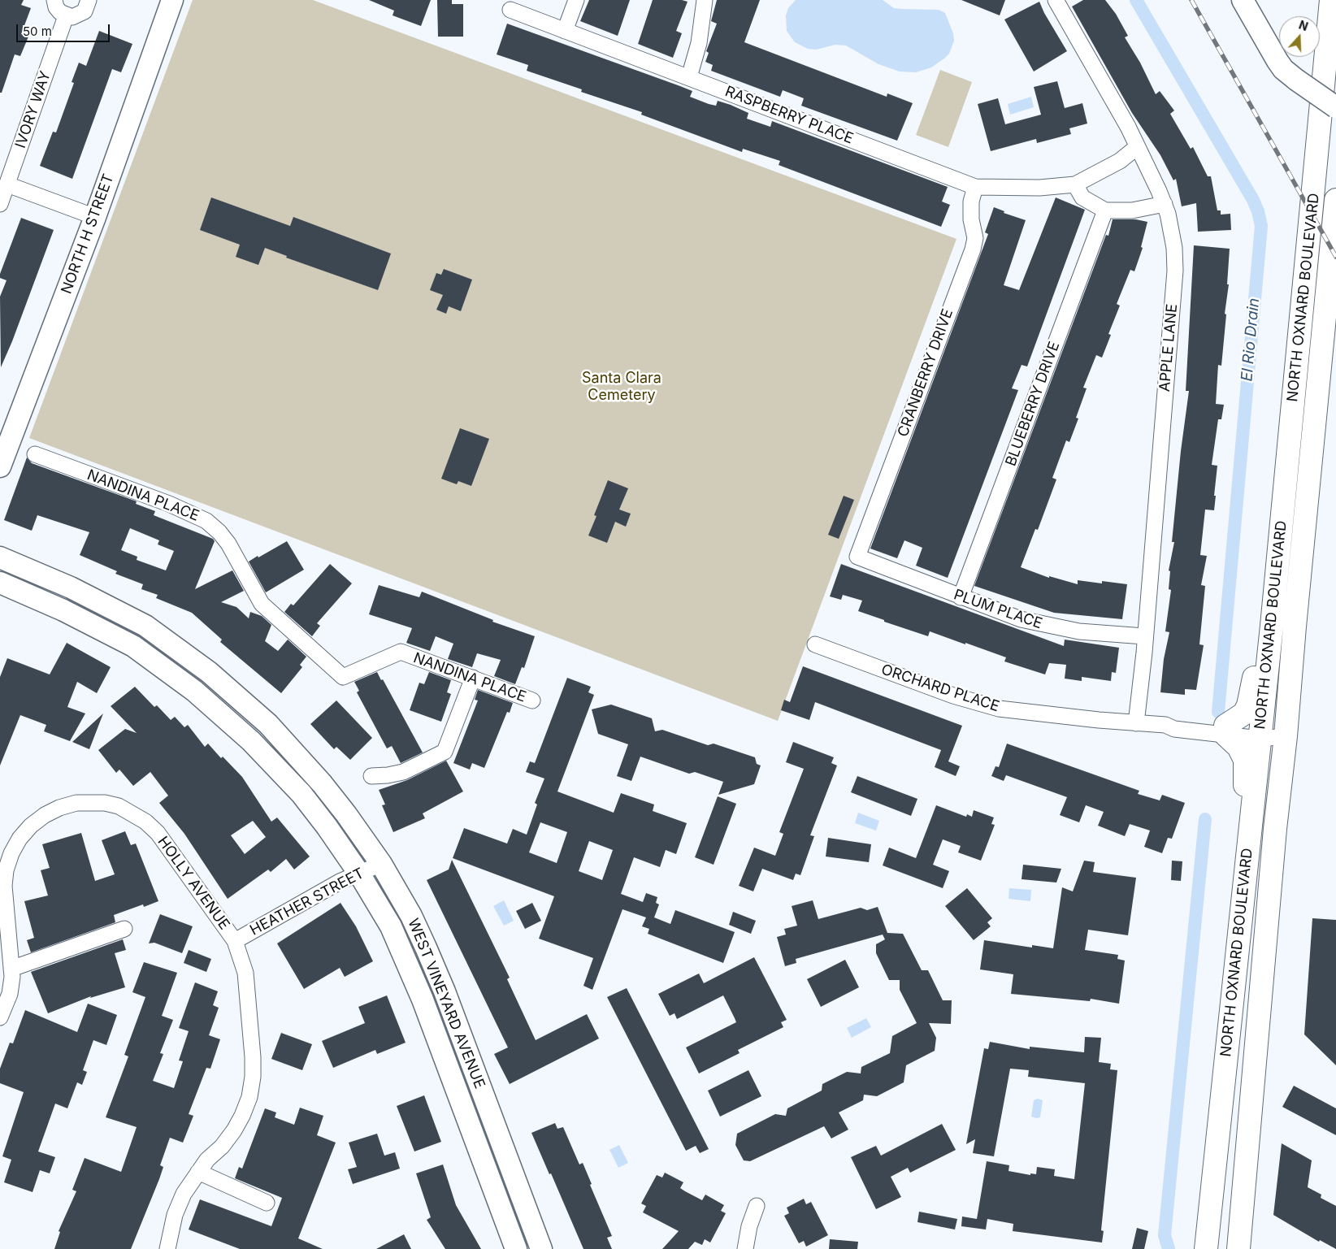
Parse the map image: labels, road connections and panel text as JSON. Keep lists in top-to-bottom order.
{
  "streets": {
    "main road": ["NORTH H STREET", "NORTH OXNARD BOULEVARD", "WEST VINEYARD AVENUE"],
    "street": [
      "IVORY WAY",
      "RASPBERRY PLACE",
      "APPLE LANE",
      "CRANBERRY DRIVE",
      "BLUEBERRY DRIVE",
      "NANDINA PLACE",
      "PLUM PLACE",
      "ORCHARD PLACE",
      "HOLLY AVENUE",
      "HEATHER STREET"
    ]
  },
  "crossings": [
    ["RASPBERRY PLACE", "APPLE LANE"],
    ["RASPBERRY PLACE", "CRANBERRY DRIVE"],
    ["NORTH OXNARD BOULEVARD", "ORCHARD PLACE"],
    ["APPLE LANE", "PLUM PLACE"],
    ["APPLE LANE", "ORCHARD PLACE"],
    ["CRANBERRY DRIVE", "PLUM PLACE"],
    ["BLUEBERRY DRIVE", "PLUM PLACE"],
    ["HOLLY AVENUE", "HEATHER STREET"],
    ["HEATHER STREET", "WEST VINEYARD AVENUE"]
  ],
  "water": ["El Rio Drain"],
  "parks": ["Santa Clara Cemetery"],
  "scale_bar": "50 m",
  "north": "top"
}
